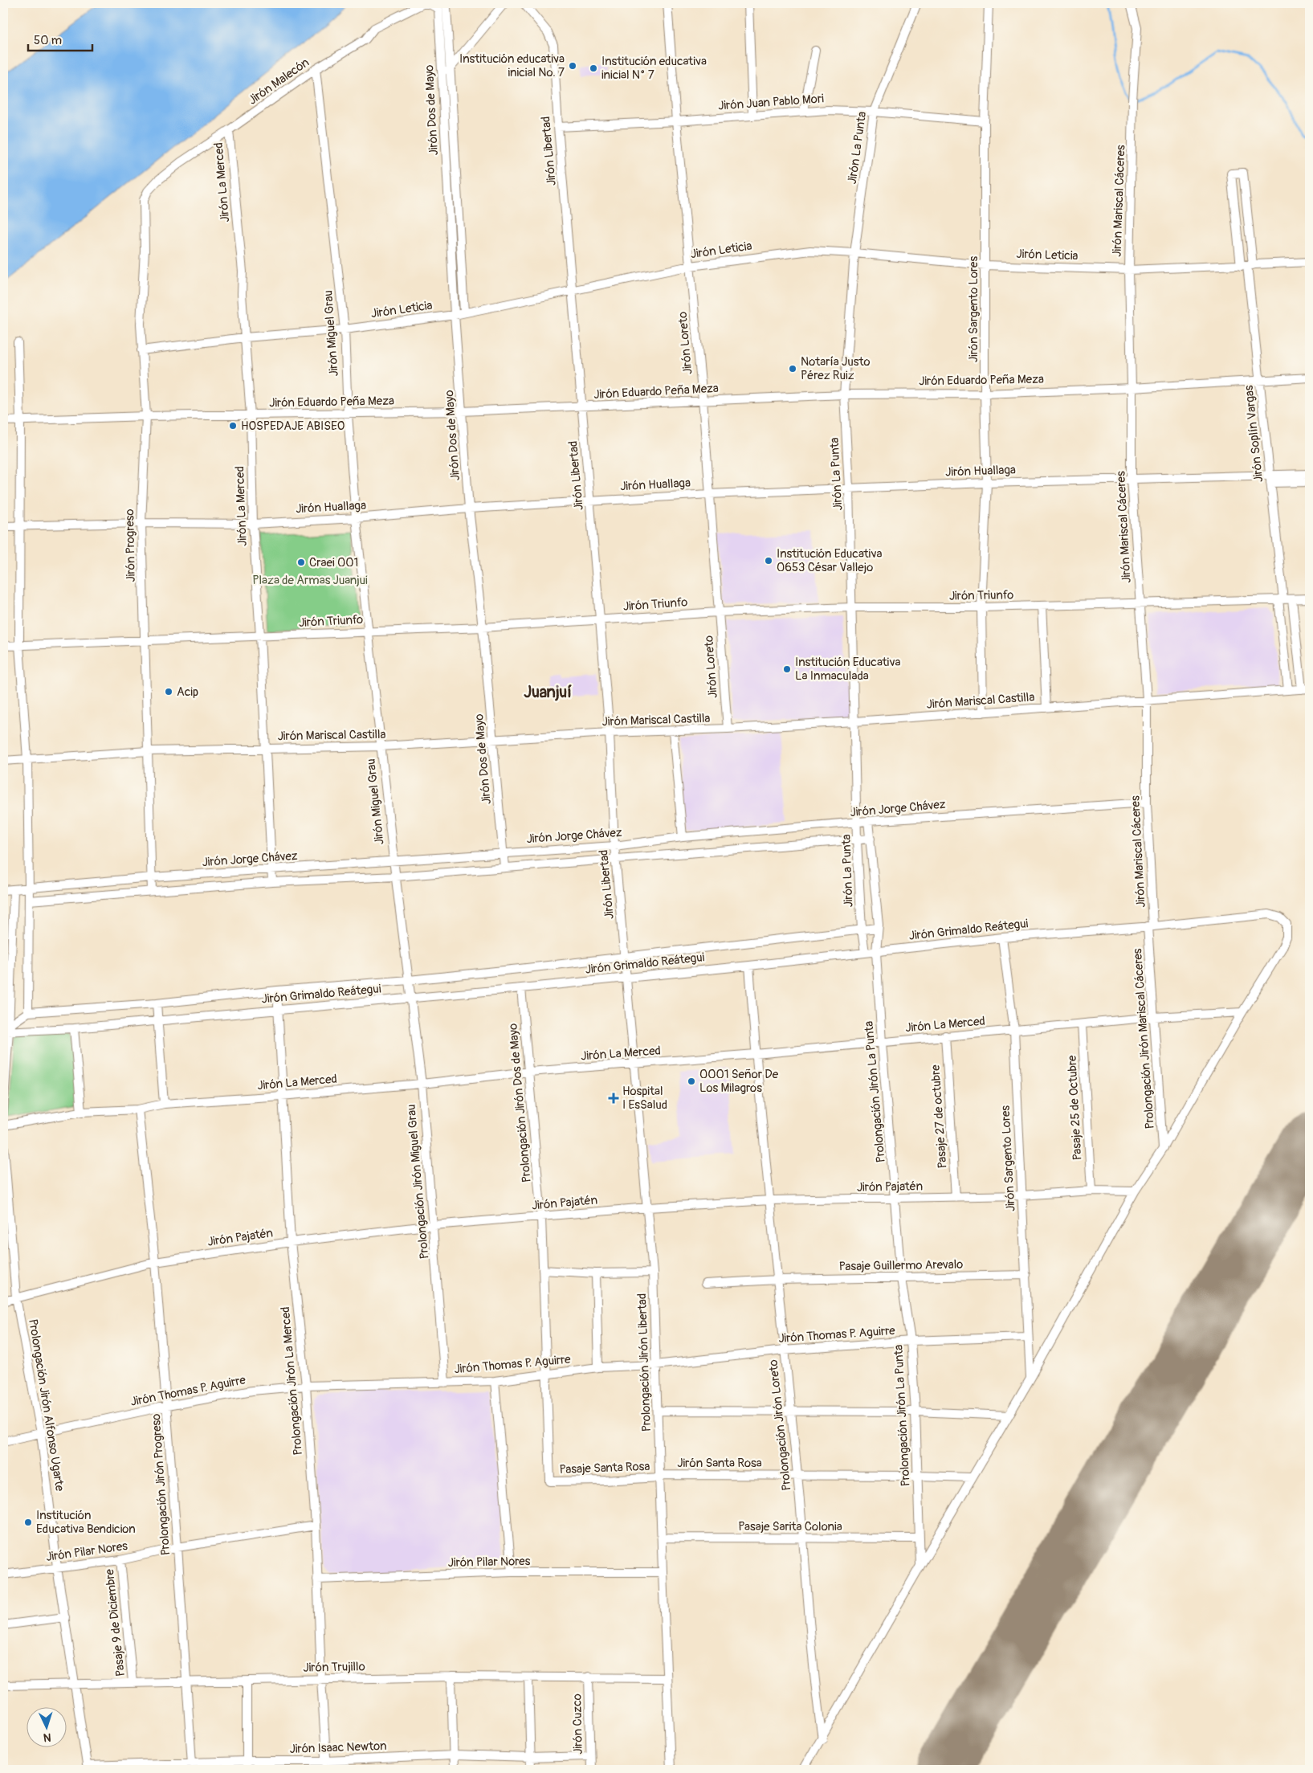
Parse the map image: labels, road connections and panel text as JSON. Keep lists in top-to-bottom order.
{
  "streets": {
    "street": [
      "Jirón Malecón",
      "Jirón Juan Pablo Mori",
      "Jirón Dos de Mayo",
      "Jirón La Punta",
      "Jirón Libertad",
      "Jirón La Merced",
      "Jirón Mariscal Cáceres",
      "Jirón Leticia",
      "Jirón Sargento Lores",
      "Jirón Miguel Grau",
      "Jirón Loreto",
      "Jirón Eduardo Peña Meza",
      "Jirón Soplín Vargas",
      "Jirón Huallaga",
      "Jirón Progreso",
      "Jirón Triunfo",
      "Jirón Mariscal Castilla",
      "Jirón Jorge Chávez",
      "Jirón Grimaldo Reátegui",
      "Prolongación Jirón Mariscal Cáceres",
      "Prolongación Jirón La Punta",
      "Prolongación Jirón Dos de Mayo",
      "Pasaje 25 de Octubre",
      "Pasaje 27 de octubre",
      "Prolongación Jirón Miguel Grau",
      "Jirón Pajatén",
      "Pasaje Guillermo Arevalo",
      "Jirón Thomas P. Aguirre",
      "Prolongación Jirón Libertad",
      "Prolongación Jirón La Merced",
      "Prolongación Jirón Alfonso Ugarte",
      "Prolongación Jirón Loreto",
      "Jirón Santa Rosa",
      "Pasaje Santa Rosa",
      "Prolongación Jirón Progreso",
      "Pasaje Sarita Colonia",
      "Jirón Pilar Nores",
      "Pasaje 9 de Diciembre",
      "Jirón Trujillo",
      "Jirón Cuzco",
      "Jirón Isaac Newton"
    ]
  },
  "crossings": [
    ["Jirón Malecón", "Jirón Dos de Mayo"],
    ["Jirón Malecón", "Jirón La Merced"],
    ["Jirón Malecón", "Jirón Miguel Grau"],
    ["Jirón Malecón", "Jirón Progreso"],
    ["Jirón Juan Pablo Mori", "Jirón La Punta"],
    ["Jirón Juan Pablo Mori", "Jirón Libertad"],
    ["Jirón Juan Pablo Mori", "Jirón Sargento Lores"],
    ["Jirón Juan Pablo Mori", "Jirón Loreto"],
    ["Jirón Dos de Mayo", "Jirón Leticia"],
    ["Jirón Dos de Mayo", "Jirón Eduardo Peña Meza"],
    ["Jirón Dos de Mayo", "Jirón Huallaga"],
    ["Jirón Dos de Mayo", "Jirón Triunfo"],
    ["Jirón Dos de Mayo", "Jirón Mariscal Castilla"],
    ["Jirón Dos de Mayo", "Jirón Jorge Chávez"],
    ["Jirón La Punta", "Jirón Leticia"],
    ["Jirón La Punta", "Jirón Eduardo Peña Meza"],
    ["Jirón La Punta", "Jirón Huallaga"],
    ["Jirón La Punta", "Jirón Triunfo"],
    ["Jirón La Punta", "Jirón Mariscal Castilla"],
    ["Jirón La Punta", "Jirón Jorge Chávez"],
    ["Jirón La Punta", "Jirón Grimaldo Reátegui"],
    ["Jirón La Punta", "Prolongación Jirón La Punta"],
    ["Jirón Libertad", "Jirón Leticia"],
    ["Jirón Libertad", "Jirón Eduardo Peña Meza"],
    ["Jirón Libertad", "Jirón Huallaga"],
    ["Jirón Libertad", "Jirón Triunfo"],
    ["Jirón Libertad", "Jirón Mariscal Castilla"],
    ["Jirón Libertad", "Jirón Jorge Chávez"],
    ["Jirón Libertad", "Jirón Grimaldo Reátegui"],
    ["Jirón Libertad", "Prolongación Jirón Libertad"],
    ["Jirón La Merced", "Jirón Leticia"],
    ["Jirón La Merced", "Jirón Sargento Lores"],
    ["Jirón La Merced", "Jirón Eduardo Peña Meza"],
    ["Jirón La Merced", "Jirón Huallaga"],
    ["Jirón La Merced", "Jirón Triunfo"],
    ["Jirón La Merced", "Jirón Mariscal Castilla"],
    ["Jirón La Merced", "Jirón Jorge Chávez"],
    ["Jirón La Merced", "Jirón Grimaldo Reátegui"],
    ["Jirón La Merced", "Prolongación Jirón Mariscal Cáceres"],
    ["Jirón La Merced", "Prolongación Jirón La Punta"],
    ["Jirón La Merced", "Prolongación Jirón Dos de Mayo"],
    ["Jirón La Merced", "Pasaje 25 de Octubre"],
    ["Jirón La Merced", "Pasaje 27 de octubre"],
    ["Jirón La Merced", "Prolongación Jirón Miguel Grau"],
    ["Jirón La Merced", "Prolongación Jirón Libertad"],
    ["Jirón La Merced", "Prolongación Jirón La Merced"],
    ["Jirón La Merced", "Prolongación Jirón Loreto"],
    ["Jirón La Merced", "Prolongación Jirón Progreso"],
    ["Jirón Mariscal Cáceres", "Jirón Leticia"],
    ["Jirón Mariscal Cáceres", "Jirón Eduardo Peña Meza"],
    ["Jirón Mariscal Cáceres", "Jirón Huallaga"],
    ["Jirón Mariscal Cáceres", "Jirón Triunfo"],
    ["Jirón Mariscal Cáceres", "Jirón Mariscal Castilla"],
    ["Jirón Mariscal Cáceres", "Jirón Jorge Chávez"],
    ["Jirón Mariscal Cáceres", "Jirón Grimaldo Reátegui"],
    ["Jirón Mariscal Cáceres", "Prolongación Jirón Mariscal Cáceres"],
    ["Jirón Leticia", "Jirón Sargento Lores"],
    ["Jirón Leticia", "Jirón Miguel Grau"],
    ["Jirón Leticia", "Jirón Loreto"],
    ["Jirón Leticia", "Jirón Soplín Vargas"],
    ["Jirón Leticia", "Jirón Progreso"],
    ["Jirón Sargento Lores", "Jirón Eduardo Peña Meza"],
    ["Jirón Sargento Lores", "Jirón Huallaga"],
    ["Jirón Sargento Lores", "Jirón Triunfo"],
    ["Jirón Sargento Lores", "Jirón Mariscal Castilla"],
    ["Jirón Sargento Lores", "Jirón Grimaldo Reátegui"],
    ["Jirón Sargento Lores", "Jirón Pajatén"],
    ["Jirón Sargento Lores", "Pasaje Guillermo Arevalo"],
    ["Jirón Sargento Lores", "Jirón Thomas P. Aguirre"],
    ["Jirón Miguel Grau", "Jirón Eduardo Peña Meza"],
    ["Jirón Miguel Grau", "Jirón Huallaga"],
    ["Jirón Miguel Grau", "Jirón Triunfo"],
    ["Jirón Miguel Grau", "Jirón Mariscal Castilla"],
    ["Jirón Miguel Grau", "Jirón Jorge Chávez"],
    ["Jirón Miguel Grau", "Jirón Grimaldo Reátegui"],
    ["Jirón Miguel Grau", "Prolongación Jirón Miguel Grau"],
    ["Jirón Loreto", "Jirón Eduardo Peña Meza"],
    ["Jirón Loreto", "Jirón Huallaga"],
    ["Jirón Loreto", "Jirón Triunfo"],
    ["Jirón Loreto", "Jirón Mariscal Castilla"],
    ["Jirón Eduardo Peña Meza", "Jirón Soplín Vargas"],
    ["Jirón Eduardo Peña Meza", "Jirón Progreso"],
    ["Jirón Soplín Vargas", "Jirón Huallaga"],
    ["Jirón Soplín Vargas", "Jirón Triunfo"],
    ["Jirón Soplín Vargas", "Jirón Mariscal Castilla"],
    ["Jirón Huallaga", "Jirón Progreso"],
    ["Jirón Progreso", "Jirón Triunfo"],
    ["Jirón Progreso", "Jirón Mariscal Castilla"],
    ["Jirón Progreso", "Jirón Jorge Chávez"],
    ["Jirón Grimaldo Reátegui", "Prolongación Jirón Mariscal Cáceres"],
    ["Jirón Grimaldo Reátegui", "Prolongación Jirón La Punta"],
    ["Jirón Grimaldo Reátegui", "Prolongación Jirón Dos de Mayo"],
    ["Jirón Grimaldo Reátegui", "Prolongación Jirón Miguel Grau"],
    ["Jirón Grimaldo Reátegui", "Prolongación Jirón Libertad"],
    ["Jirón Grimaldo Reátegui", "Prolongación Jirón La Merced"],
    ["Jirón Grimaldo Reátegui", "Prolongación Jirón Loreto"],
    ["Prolongación Jirón La Punta", "Jirón Pajatén"],
    ["Prolongación Jirón La Punta", "Pasaje Guillermo Arevalo"],
    ["Prolongación Jirón La Punta", "Jirón Thomas P. Aguirre"],
    ["Prolongación Jirón La Punta", "Jirón Santa Rosa"],
    ["Prolongación Jirón La Punta", "Pasaje Sarita Colonia"],
    ["Prolongación Jirón Dos de Mayo", "Jirón Pajatén"],
    ["Prolongación Jirón Dos de Mayo", "Jirón Thomas P. Aguirre"],
    ["Prolongación Jirón Dos de Mayo", "Pasaje Santa Rosa"],
    ["Pasaje 25 de Octubre", "Jirón Pajatén"],
    ["Pasaje 27 de octubre", "Jirón Pajatén"],
    ["Prolongación Jirón Miguel Grau", "Jirón Pajatén"],
    ["Prolongación Jirón Miguel Grau", "Jirón Thomas P. Aguirre"],
    ["Jirón Pajatén", "Prolongación Jirón Libertad"],
    ["Jirón Pajatén", "Prolongación Jirón La Merced"],
    ["Jirón Pajatén", "Prolongación Jirón Alfonso Ugarte"],
    ["Jirón Pajatén", "Prolongación Jirón Loreto"],
    ["Jirón Pajatén", "Prolongación Jirón Progreso"],
    ["Pasaje Guillermo Arevalo", "Prolongación Jirón Loreto"],
    ["Jirón Thomas P. Aguirre", "Prolongación Jirón Libertad"],
    ["Jirón Thomas P. Aguirre", "Prolongación Jirón La Merced"],
    ["Jirón Thomas P. Aguirre", "Prolongación Jirón Alfonso Ugarte"],
    ["Jirón Thomas P. Aguirre", "Prolongación Jirón Loreto"],
    ["Jirón Thomas P. Aguirre", "Prolongación Jirón Progreso"],
    ["Prolongación Jirón Libertad", "Jirón Santa Rosa"],
    ["Prolongación Jirón Libertad", "Pasaje Santa Rosa"],
    ["Prolongación Jirón Libertad", "Pasaje Sarita Colonia"],
    ["Prolongación Jirón Libertad", "Jirón Pilar Nores"],
    ["Prolongación Jirón Libertad", "Jirón Trujillo"],
    ["Prolongación Jirón La Merced", "Jirón Pilar Nores"],
    ["Prolongación Jirón La Merced", "Jirón Trujillo"],
    ["Prolongación Jirón La Merced", "Jirón Isaac Newton"],
    ["Prolongación Jirón Alfonso Ugarte", "Jirón Pilar Nores"],
    ["Prolongación Jirón Alfonso Ugarte", "Jirón Trujillo"],
    ["Prolongación Jirón Alfonso Ugarte", "Jirón Isaac Newton"],
    ["Prolongación Jirón Loreto", "Jirón Santa Rosa"],
    ["Prolongación Jirón Loreto", "Pasaje Sarita Colonia"],
    ["Jirón Santa Rosa", "Pasaje Santa Rosa"],
    ["Prolongación Jirón Progreso", "Jirón Pilar Nores"],
    ["Prolongación Jirón Progreso", "Jirón Trujillo"],
    ["Prolongación Jirón Progreso", "Jirón Isaac Newton"],
    ["Jirón Pilar Nores", "Pasaje 9 de Diciembre"],
    ["Pasaje 9 de Diciembre", "Jirón Trujillo"],
    ["Jirón Trujillo", "Jirón Cuzco"],
    ["Jirón Cuzco", "Jirón Isaac Newton"]
  ],
  "districts": ["Juanjuí"],
  "parks": ["Plaza de Armas Juanjui"],
  "places": {
    "other": [
      "Institución educativa inicial No. 7",
      "Institución educativa inicial N° 7",
      "Notaría Justo Pérez Ruiz",
      "HOSPEDAJE ABISEO",
      "Institución Educativa 0653 César Vallejo",
      "Craei 001",
      "Institución Educativa La Inmaculada",
      "Acip",
      "0001 Señor De Los Milagros",
      "Institución Educativa Bendicion"
    ],
    "health": ["Hospital I EsSalud"]
  },
  "scale_bar": "50 m",
  "north": "bottom"
}
